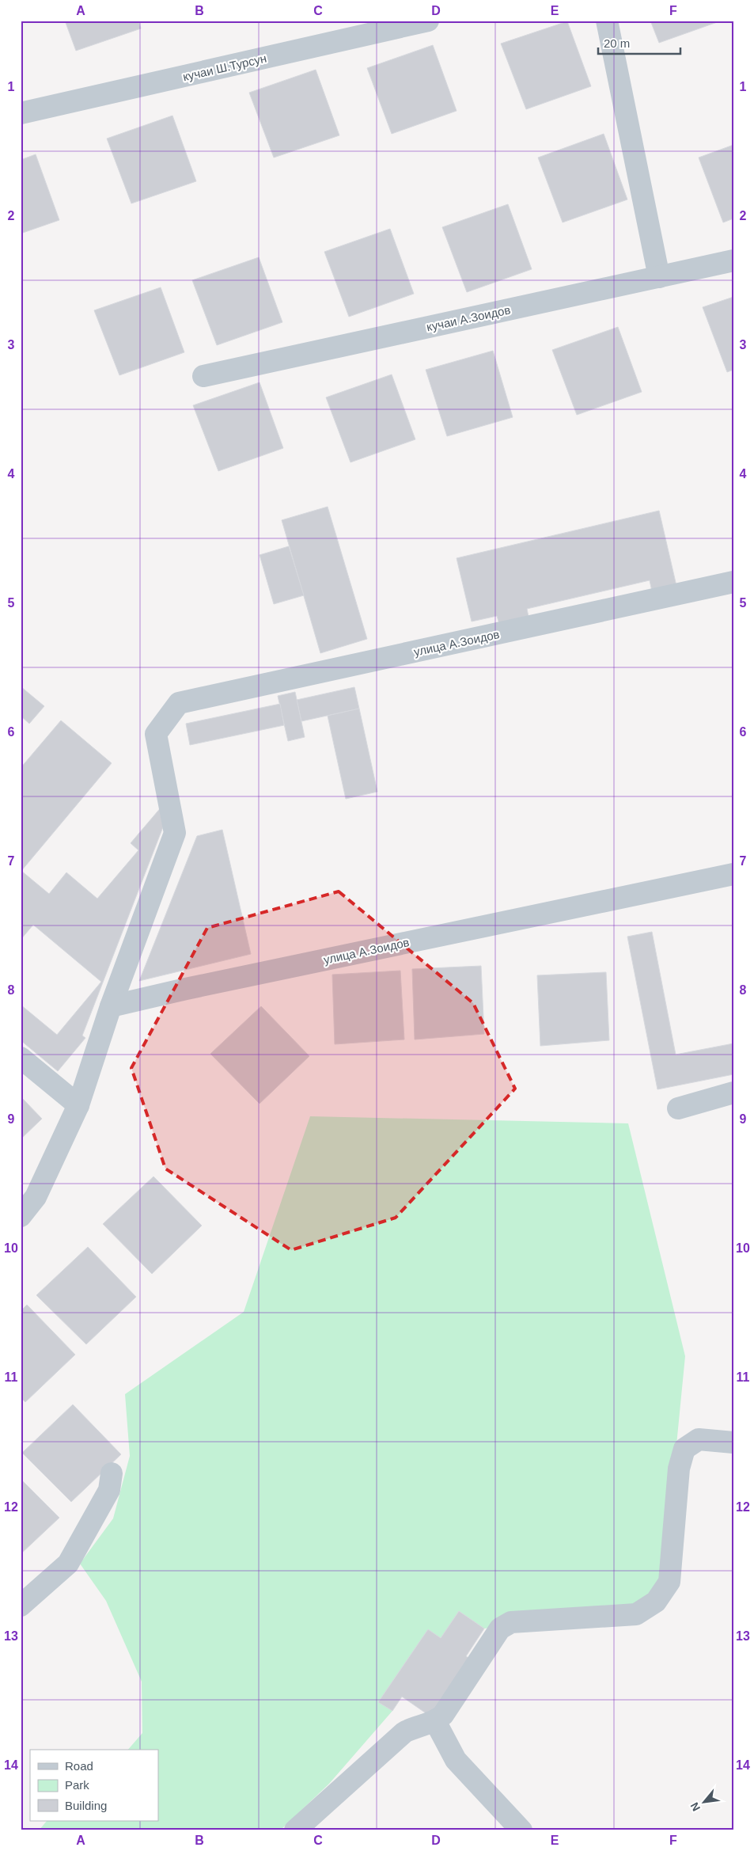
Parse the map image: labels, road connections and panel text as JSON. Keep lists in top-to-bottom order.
{
  "streets": {
    "street": ["кучаи Ш.Турсун", "кучаи А.Зоидов", "улица А.Зоидов"]
  },
  "legend": ["Road", "Park", "Building"],
  "scale_bar": "20 m",
  "north": "bottom left",
  "grid": {
    "columns": [
      "A",
      "B",
      "C",
      "D",
      "E",
      "F"
    ],
    "rows": [
      "1",
      "2",
      "3",
      "4",
      "5",
      "6",
      "7",
      "8",
      "9",
      "10",
      "11",
      "12",
      "13",
      "14"
    ]
  }
}
